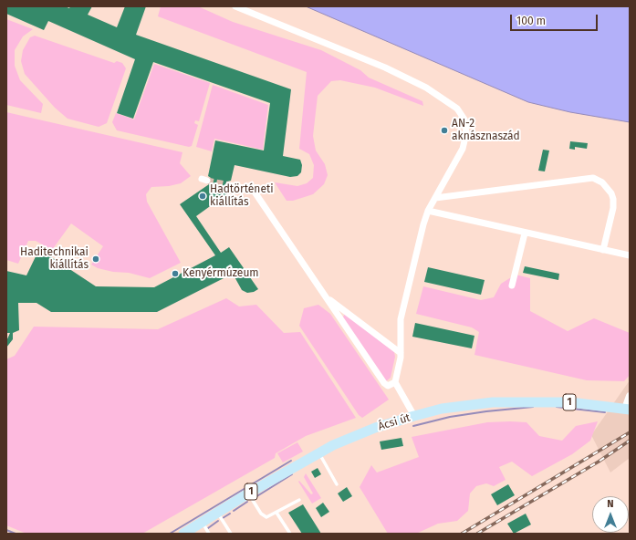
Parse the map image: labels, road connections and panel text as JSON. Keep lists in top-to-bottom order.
{
  "streets": {
    "main road": ["1", "Ácsi út"]
  },
  "places": [
    "AN-2 aknásznaszád",
    "Hadtörténeti kiállítás",
    "Haditechnikai kiállítás",
    "Kenyérmúzeum"
  ],
  "scale_bar": "100 m",
  "north": "top"
}
